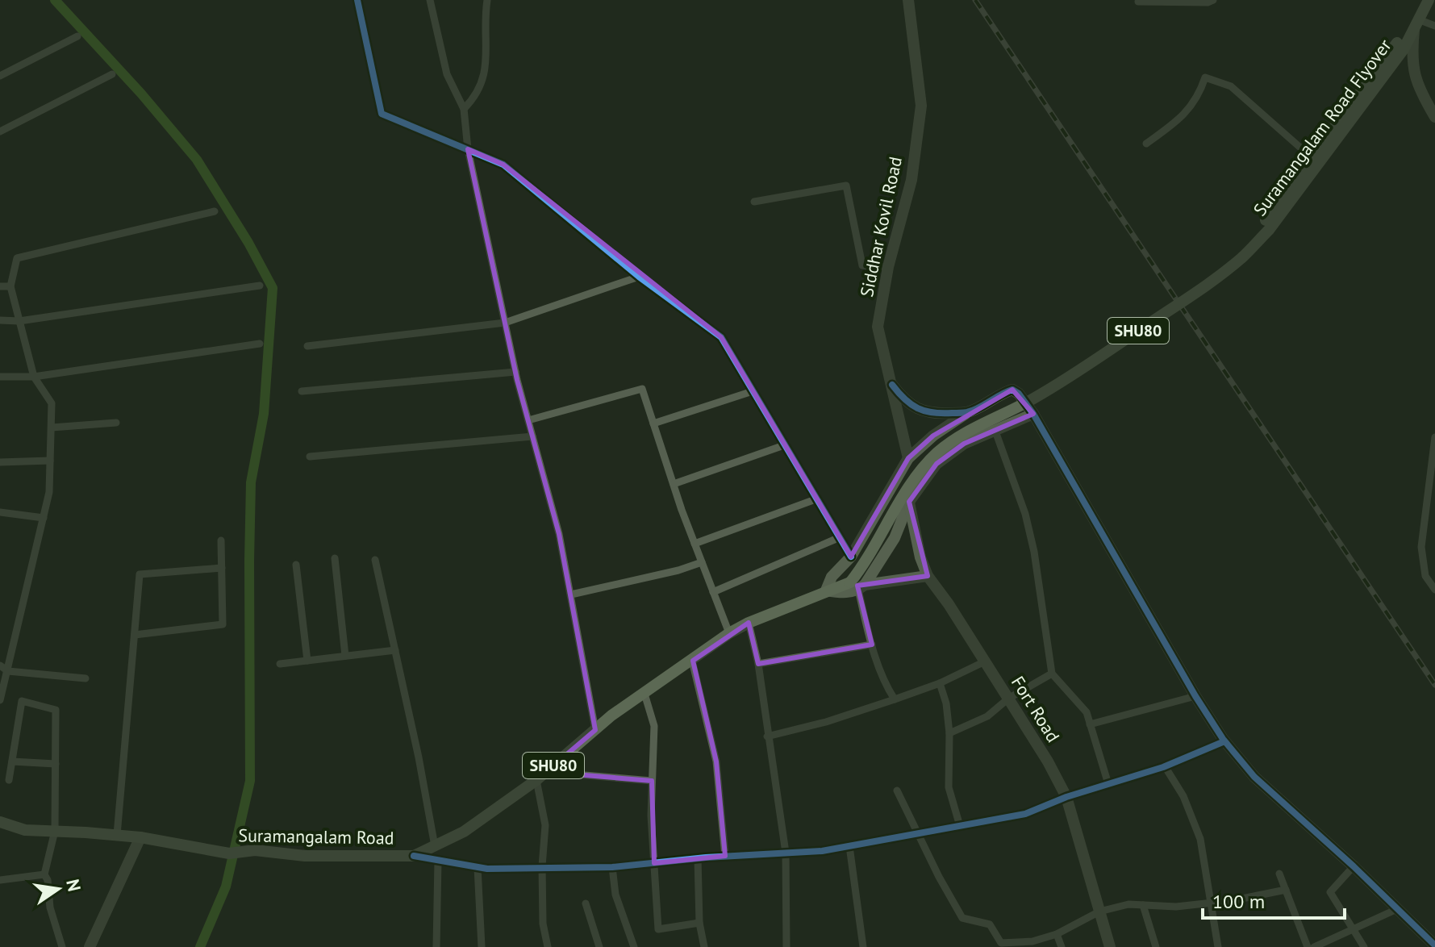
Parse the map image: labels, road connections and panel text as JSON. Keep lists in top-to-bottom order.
{
  "streets": {
    "main road": ["Suramangalam Road Flyover", "SHU80", "Suramangalam Road"],
    "street": ["Siddhar Kovil Road", "Fort Road"]
  },
  "crossings": [
    ["Suramangalam Road Flyover", "SHU80"],
    ["Suramangalam Road Flyover", "Suramangalam Road"]
  ],
  "scale_bar": "100 m",
  "north": "right"
}
